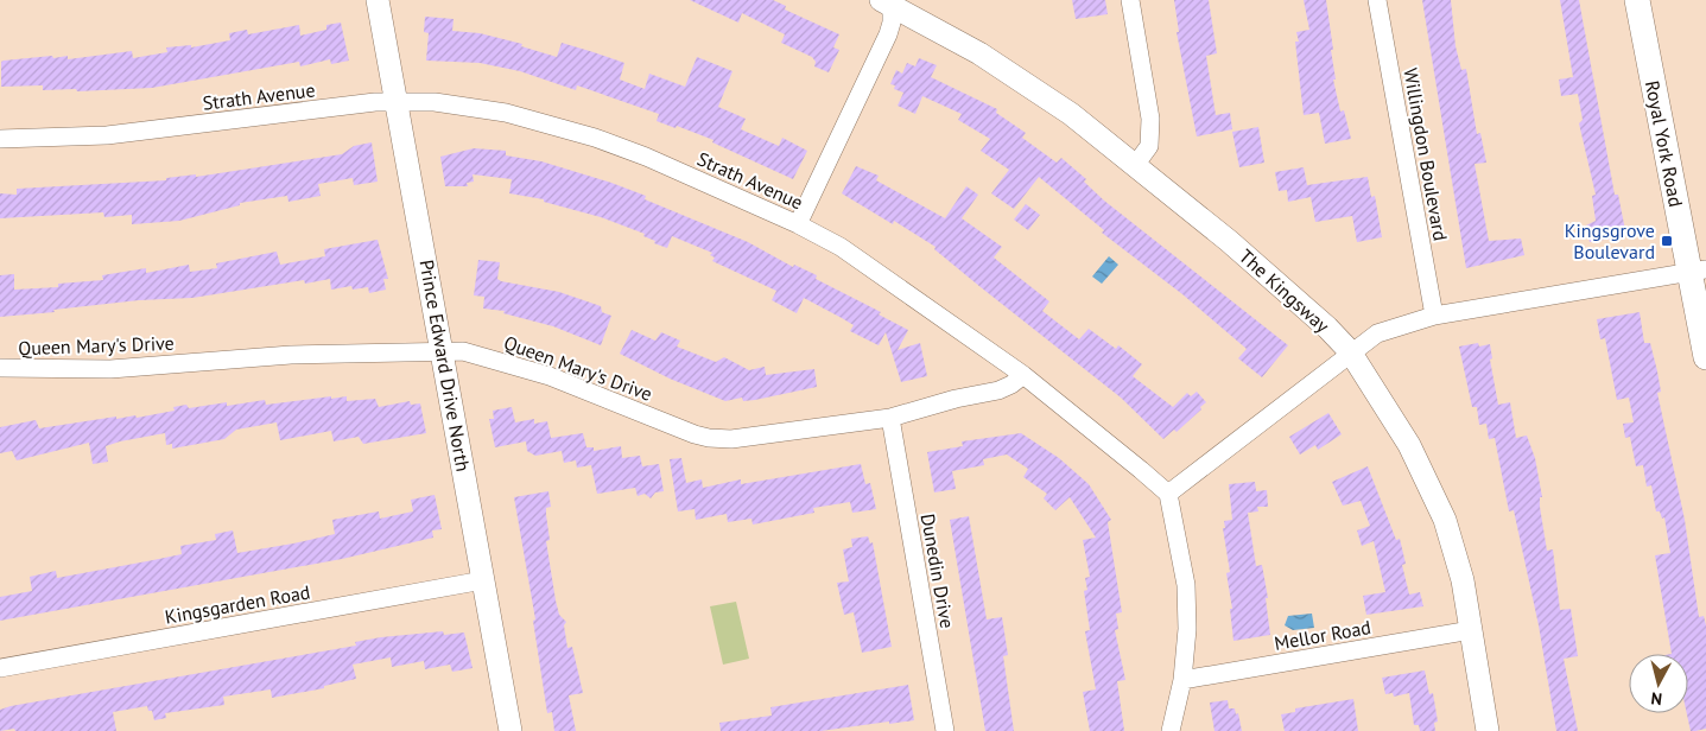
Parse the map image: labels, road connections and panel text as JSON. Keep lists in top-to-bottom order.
{
  "streets": {
    "main road": ["Royal York Road"],
    "street": [
      "Strath Avenue",
      "Willingdon Boulevard",
      "The Kingsway",
      "Queen Mary's Drive",
      "Prince Edward Drive North",
      "Dunedin Drive",
      "Kingsgarden Road",
      "Mellor Road"
    ]
  },
  "crossings": [
    ["Strath Avenue", "Queen Mary's Drive"],
    ["Strath Avenue", "Prince Edward Drive North"],
    ["The Kingsway", "Mellor Road"],
    ["Queen Mary's Drive", "Prince Edward Drive North"],
    ["Queen Mary's Drive", "Dunedin Drive"],
    ["Prince Edward Drive North", "Kingsgarden Road"]
  ],
  "places": {
    "transit": ["Kingsgrove Boulevard"]
  },
  "north": "bottom"
}
